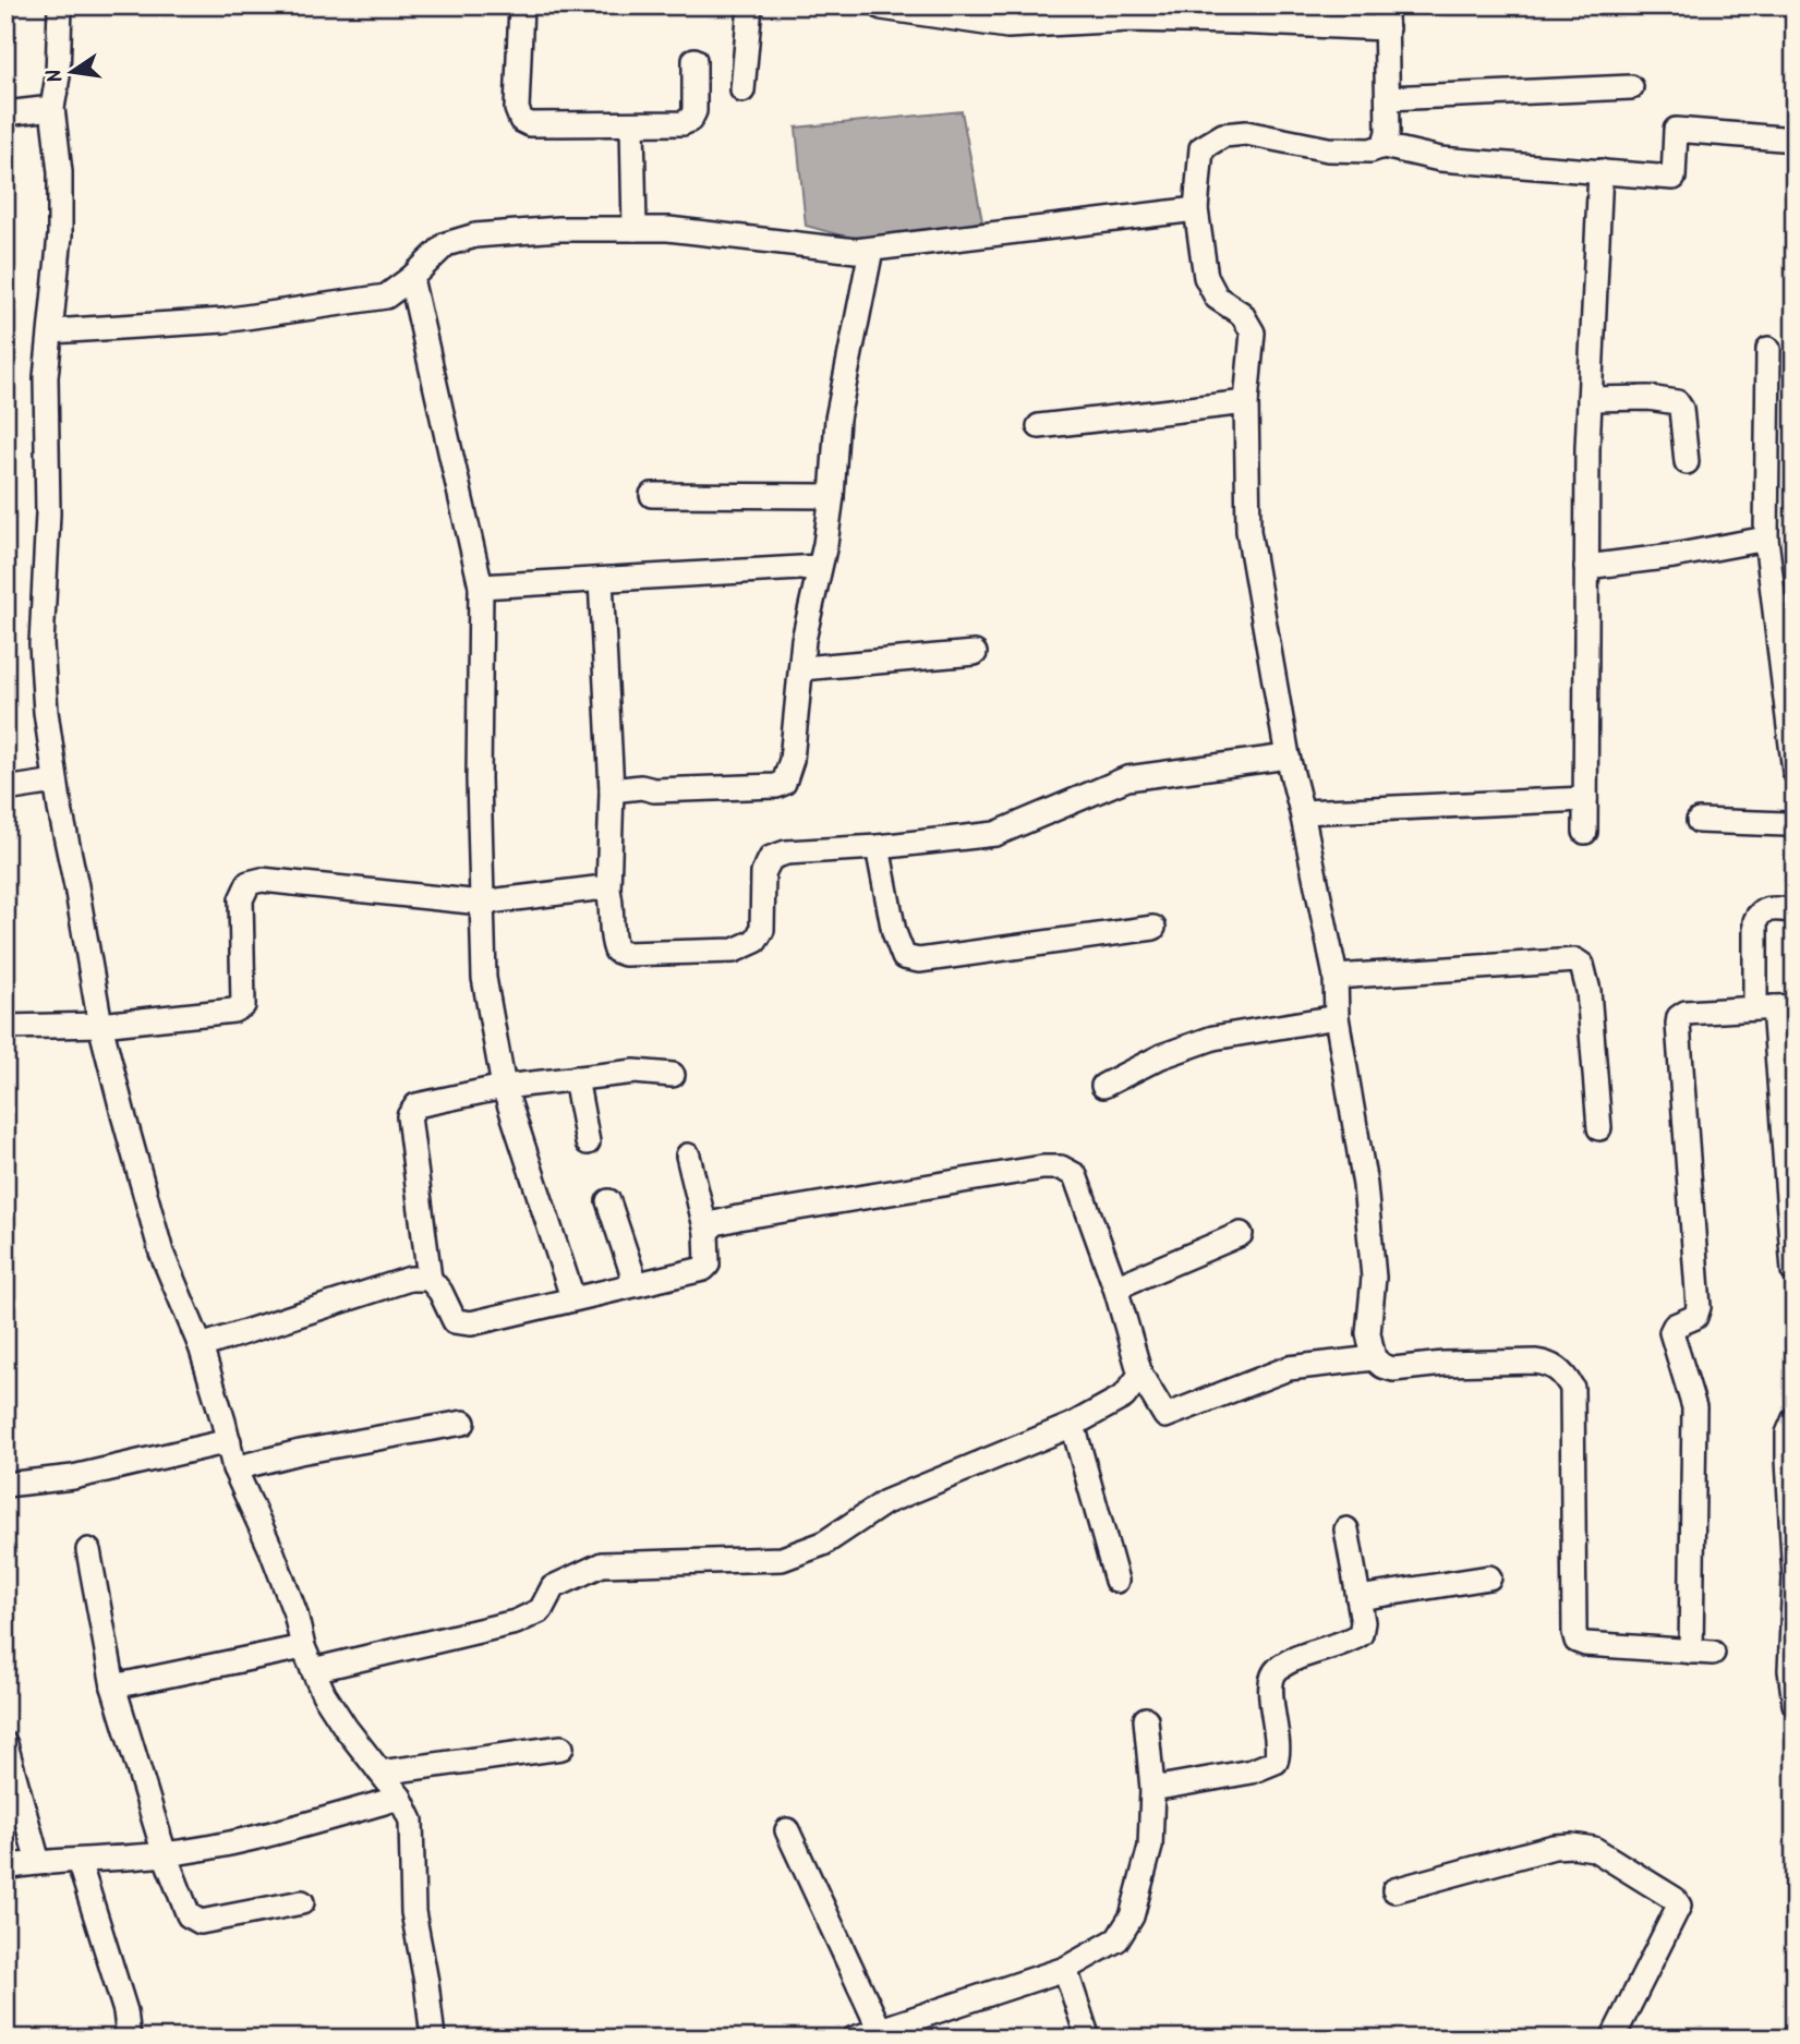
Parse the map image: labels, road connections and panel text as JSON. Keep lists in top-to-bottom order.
{
  "north": "left"
}
